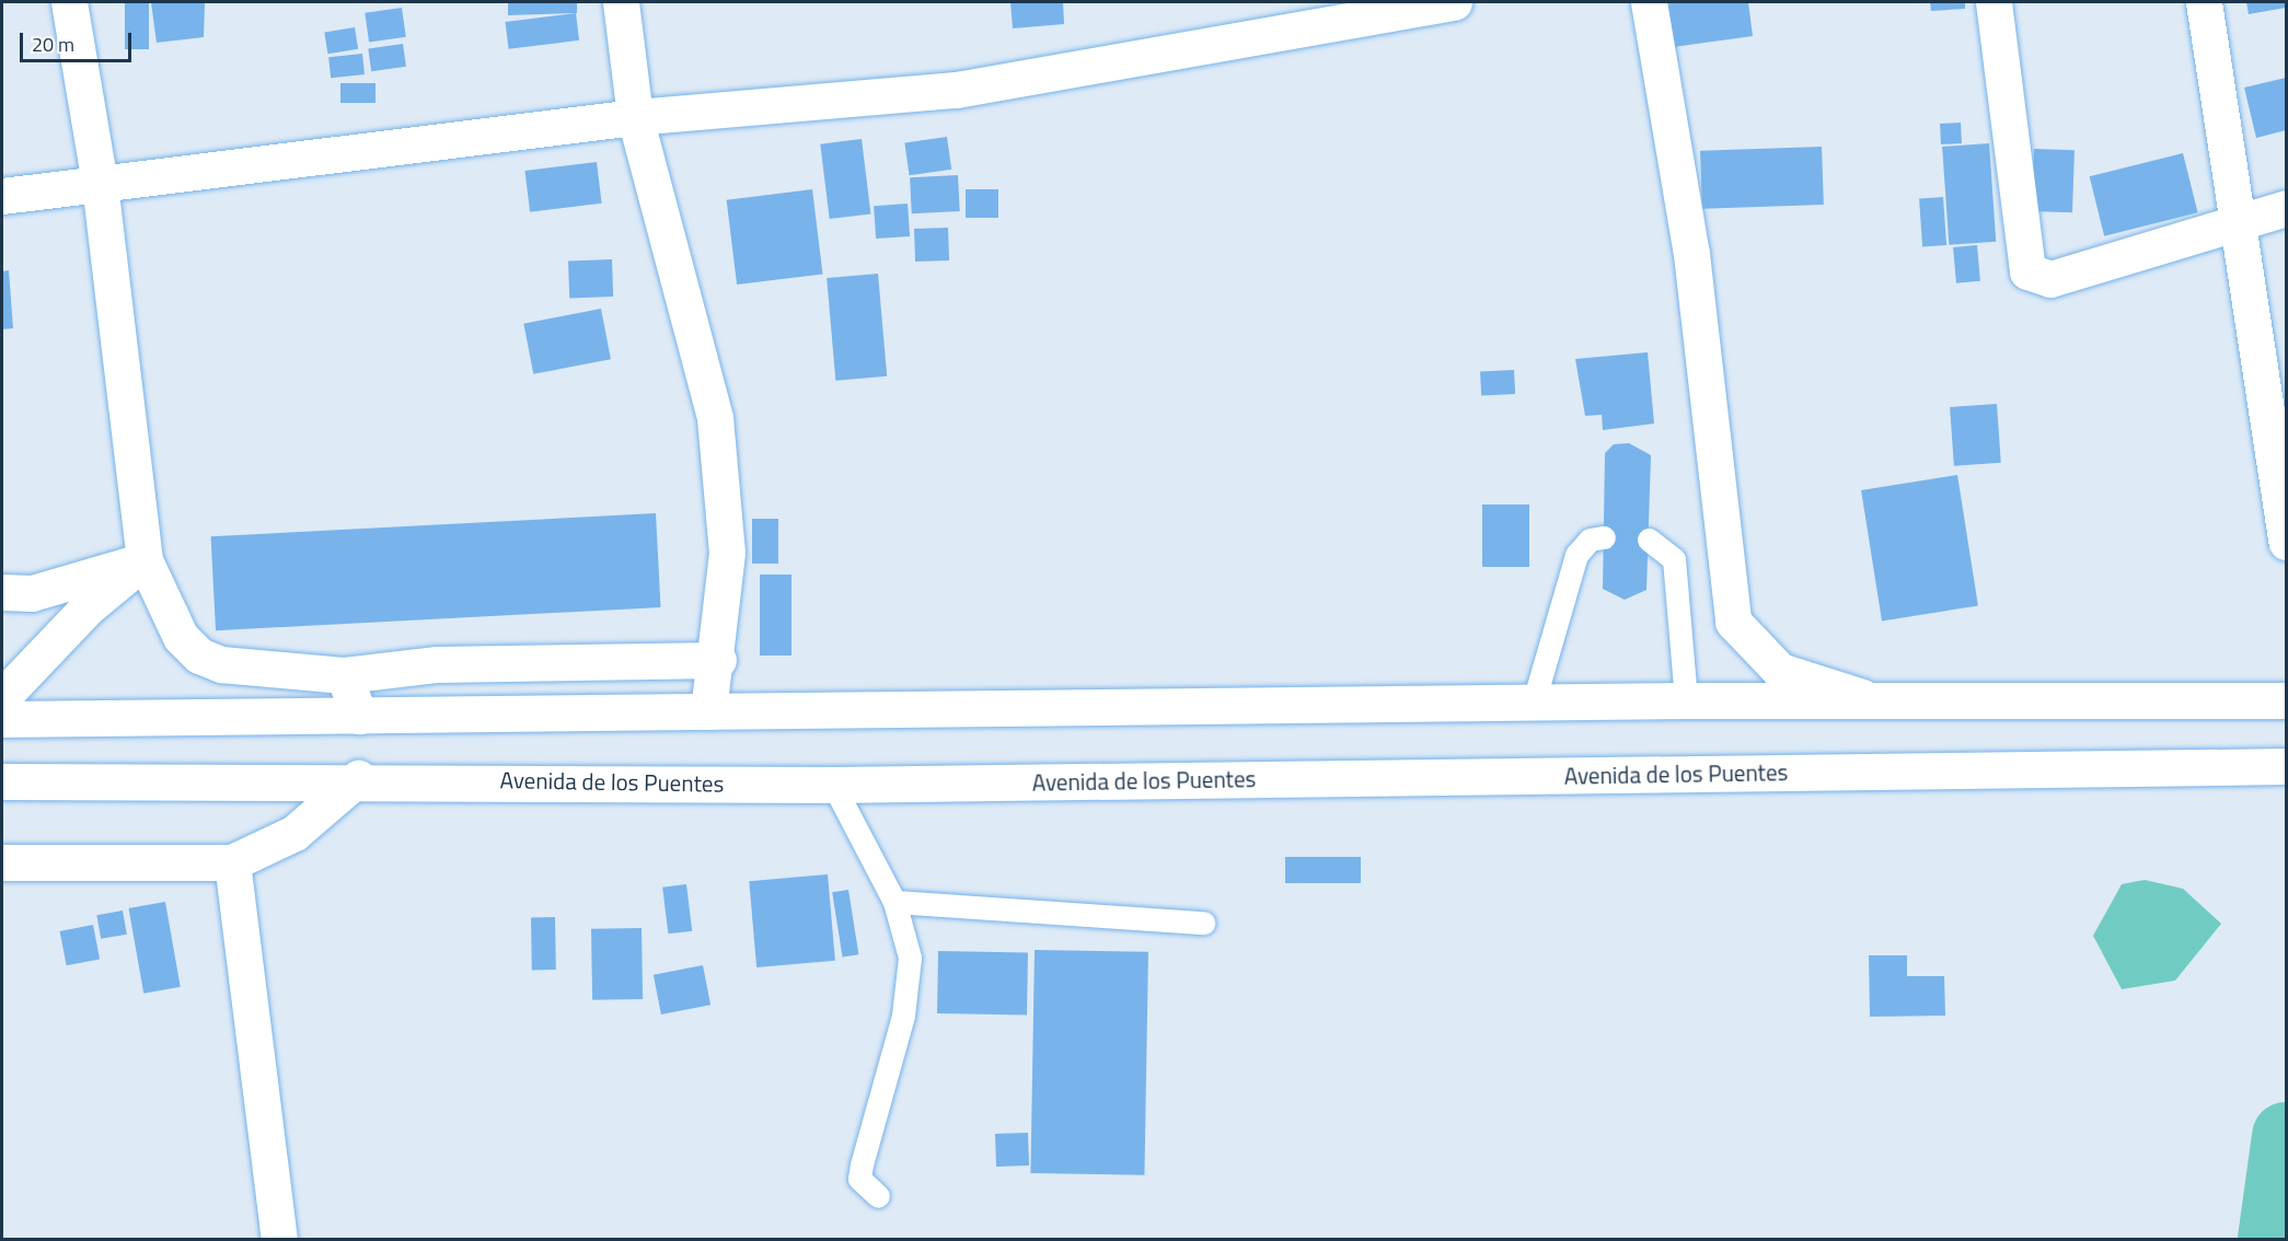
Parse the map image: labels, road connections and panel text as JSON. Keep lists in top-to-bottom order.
{
  "streets": {
    "street": ["Avenida de los Puentes"]
  },
  "scale_bar": "20 m"
}
